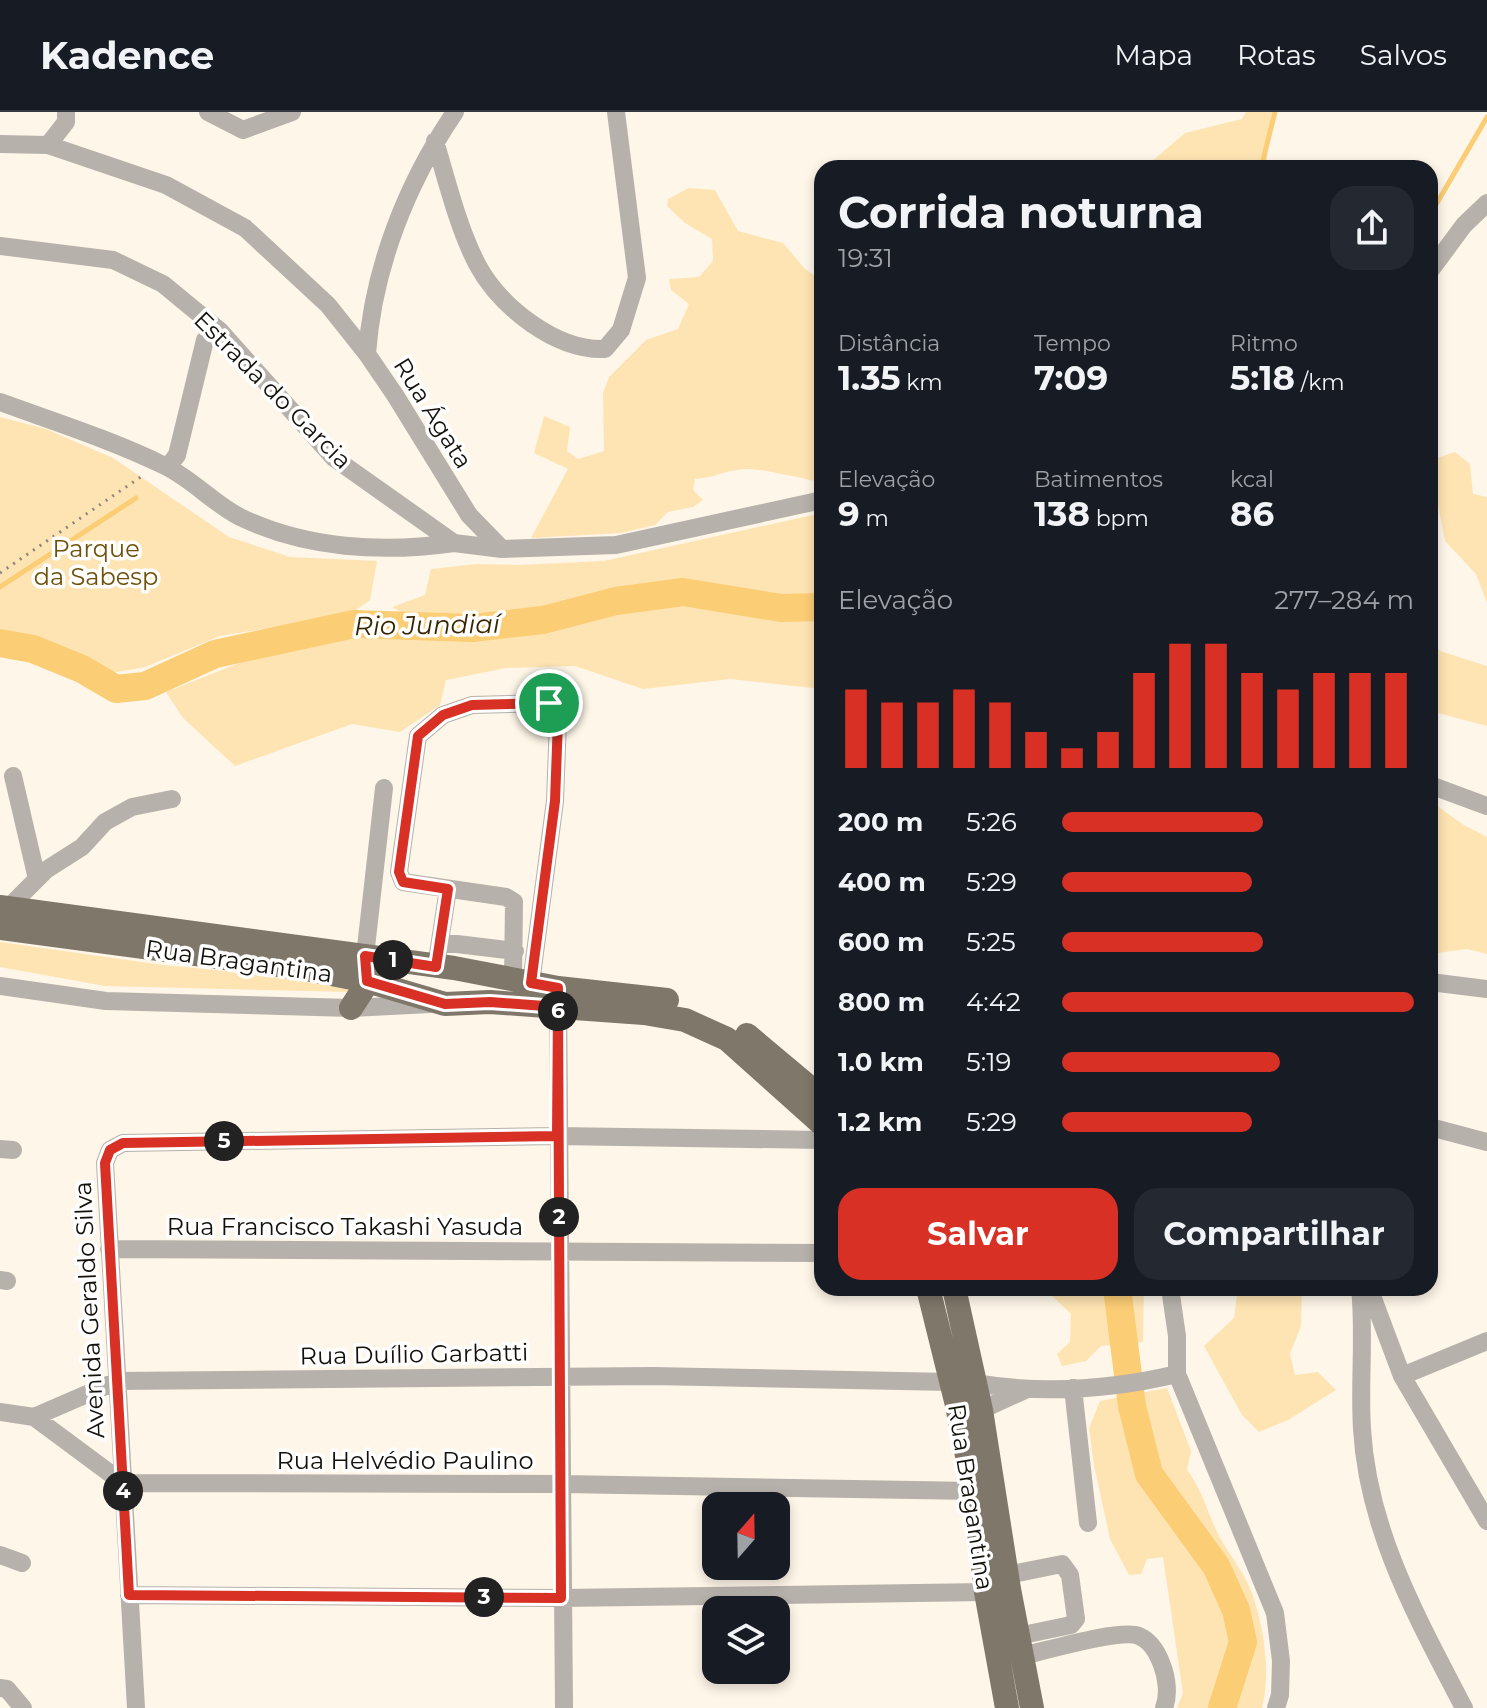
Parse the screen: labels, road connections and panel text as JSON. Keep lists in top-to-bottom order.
{
  "streets": {
    "main road": ["Rua Bragantina"],
    "street": [
      "Estrada do Garcia",
      "Rua Ágata",
      "Rua Francisco Takashi Yasuda",
      "Avenida Geraldo Silva",
      "Rua Duílio Garbatti",
      "Rua Helvédio Paulino"
    ]
  },
  "crossings": [
    ["Estrada do Garcia", "Rua Ágata"],
    ["Rua Bragantina", "Rua Duílio Garbatti"],
    ["Rua Bragantina", "Rua Helvédio Paulino"],
    ["Rua Francisco Takashi Yasuda", "Avenida Geraldo Silva"],
    ["Avenida Geraldo Silva", "Rua Duílio Garbatti"],
    ["Avenida Geraldo Silva", "Rua Helvédio Paulino"]
  ],
  "water": ["Rio Jundiaí"],
  "parks": ["Parque da Sabesp"],
  "north": "top",
  "page": {
    "header": "Kadence",
    "nav": ["Mapa", "Rotas", "Salvos"],
    "heading": ["Corrida noturna", "19:31"],
    "stats": [
      ["Distância", "1.35 km"],
      ["Tempo", "7:09"],
      ["Ritmo", "5:18 /km"],
      ["Elevação", "9 m"],
      ["Batimentos", "138 bpm"],
      ["kcal", "86"]
    ],
    "chart": ["Elevação", "277–284 m"],
    "list": [
      {
        "name": "200 m",
        "note": "5:26"
      },
      {
        "name": "400 m",
        "note": "5:29"
      },
      {
        "name": "600 m",
        "note": "5:25"
      },
      {
        "name": "800 m",
        "note": "4:42"
      },
      {
        "name": "1.0 km",
        "note": "5:19"
      },
      {
        "name": "1.2 km",
        "note": "5:29"
      }
    ],
    "pins": [
      "1",
      "6",
      "5",
      "2",
      "4",
      "3"
    ],
    "buttons": ["Salvar", "Compartilhar"]
  }
}
